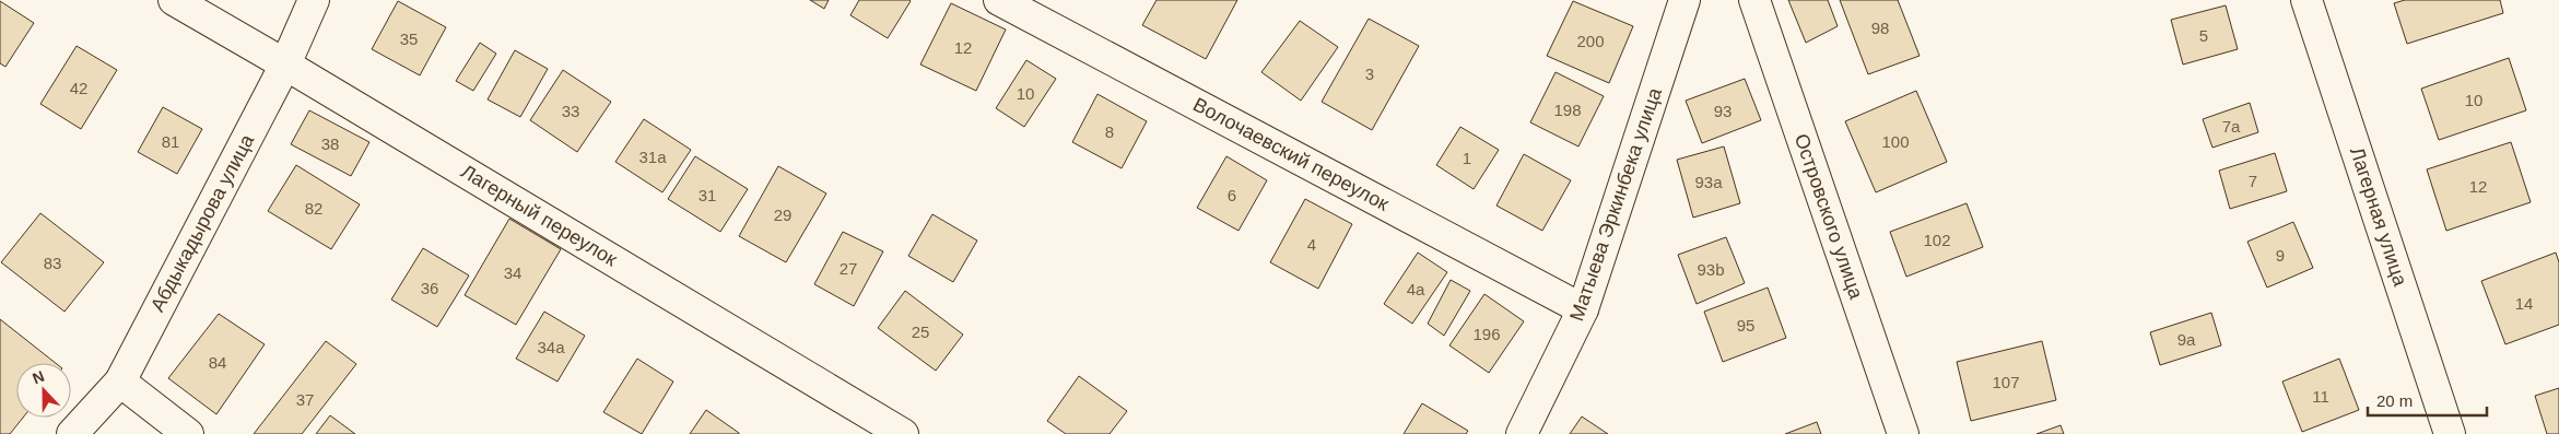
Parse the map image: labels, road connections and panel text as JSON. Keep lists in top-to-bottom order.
{
  "streets": {
    "street": [
      "Волочаевский переулок",
      "Матыева Эркинбека улица",
      "Лагерный переулок",
      "Островского улица",
      "Лагерная улица",
      "Абдыкадырова улица"
    ]
  },
  "crossings": [
    ["Волочаевский переулок", "Матыева Эркинбека улица"],
    ["Лагерный переулок", "Абдыкадырова улица"]
  ],
  "house_numbers": [
    "98",
    "5",
    "35",
    "200",
    "12",
    "3",
    "42",
    "10",
    "10",
    "198",
    "33",
    "93",
    "7a",
    "8",
    "81",
    "100",
    "38",
    "31a",
    "1",
    "7",
    "93a",
    "12",
    "31",
    "6",
    "82",
    "29",
    "102",
    "4",
    "9",
    "83",
    "27",
    "93b",
    "34",
    "36",
    "4a",
    "14",
    "95",
    "25",
    "196",
    "9a",
    "34a",
    "84",
    "107",
    "11",
    "37"
  ],
  "scale_bar": "20 m",
  "north": "top"
}
